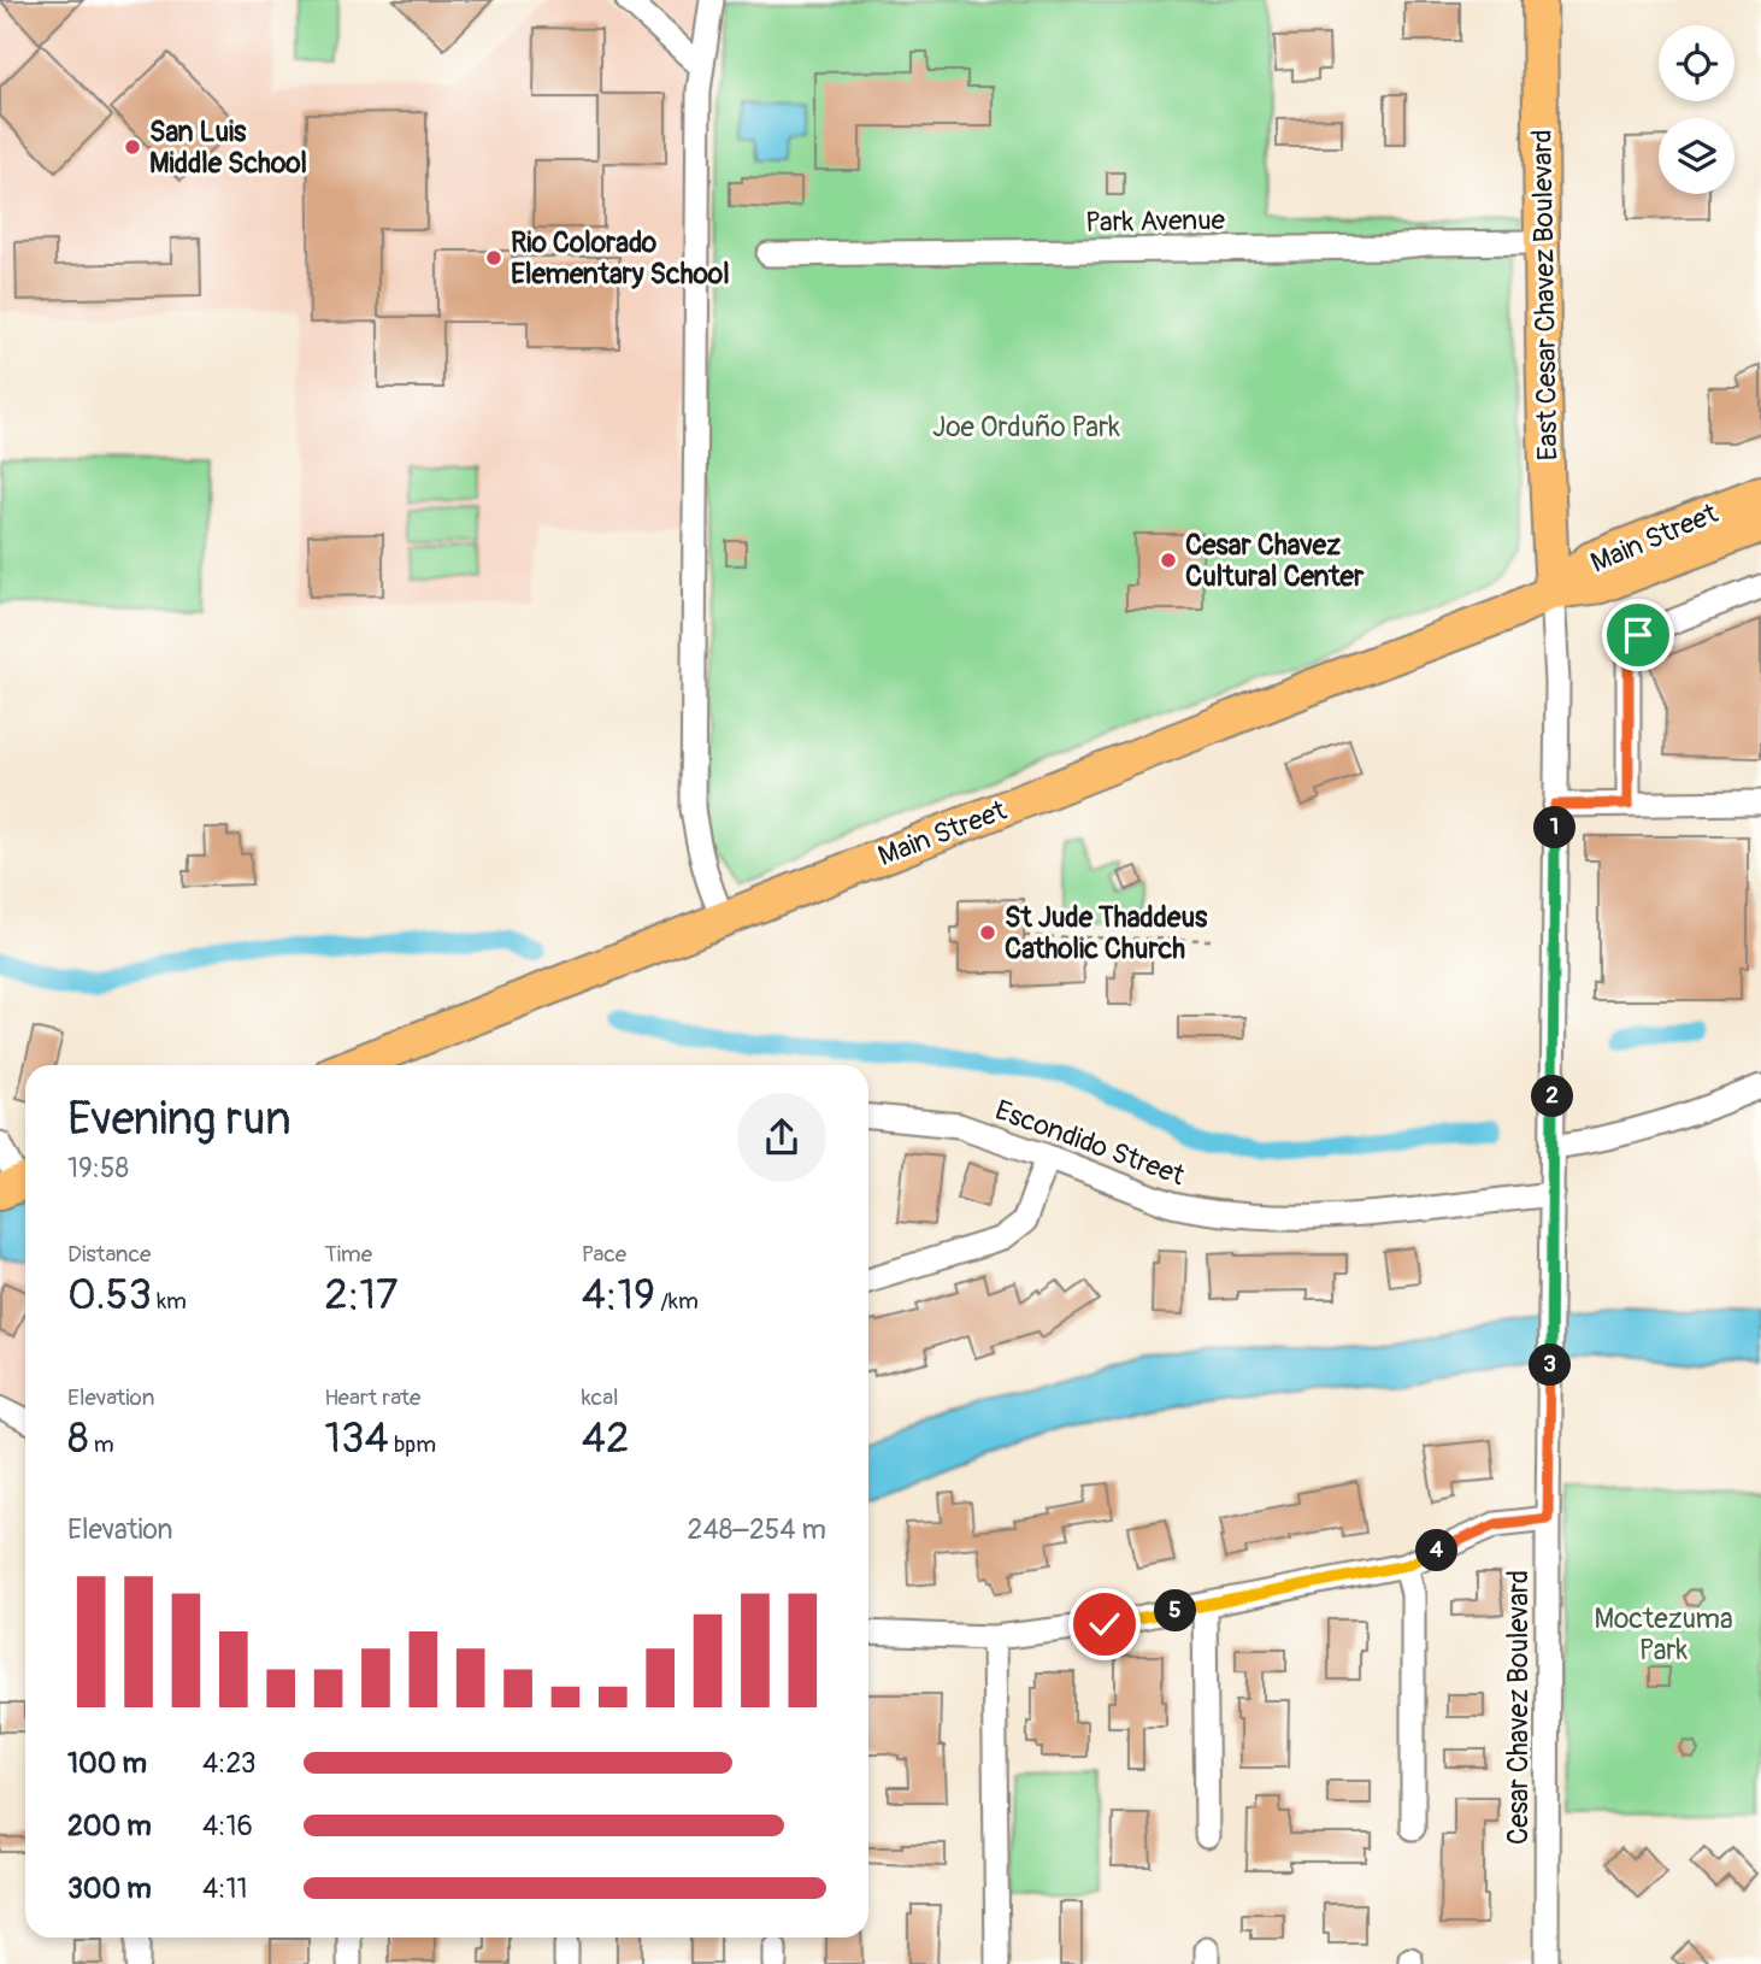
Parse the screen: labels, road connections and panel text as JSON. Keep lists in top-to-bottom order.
{
  "streets": {
    "highway": ["East Cesar Chavez Boulevard", "Main Street"],
    "street": ["Park Avenue", "Escondido Street", "Cesar Chavez Boulevard"]
  },
  "crossings": [
    ["Park Avenue", "East Cesar Chavez Boulevard"],
    ["East Cesar Chavez Boulevard", "Main Street"],
    ["East Cesar Chavez Boulevard", "Cesar Chavez Boulevard"],
    ["Main Street", "Cesar Chavez Boulevard"],
    ["Escondido Street", "Cesar Chavez Boulevard"]
  ],
  "parks": ["Joe Orduño Park", "Moctezuma Park"],
  "places": [
    "San Luis Middle School",
    "Rio Colorado Elementary School",
    "Cesar Chavez Cultural Center",
    "St Jude Thaddeus Catholic Church"
  ],
  "page": {
    "pins": [
      "1",
      "2",
      "3",
      "4",
      "5"
    ],
    "heading": ["Evening run", "19:58"],
    "stats": [
      ["Distance", "0.53 km"],
      ["Time", "2:17"],
      ["Pace", "4:19 /km"],
      ["Elevation", "8 m"],
      ["Heart rate", "134 bpm"],
      ["kcal", "42"]
    ],
    "chart": ["Elevation", "248–254 m"],
    "list": [
      {
        "name": "100 m",
        "note": "4:23"
      },
      {
        "name": "200 m",
        "note": "4:16"
      },
      {
        "name": "300 m",
        "note": "4:11"
      }
    ]
  }
}
